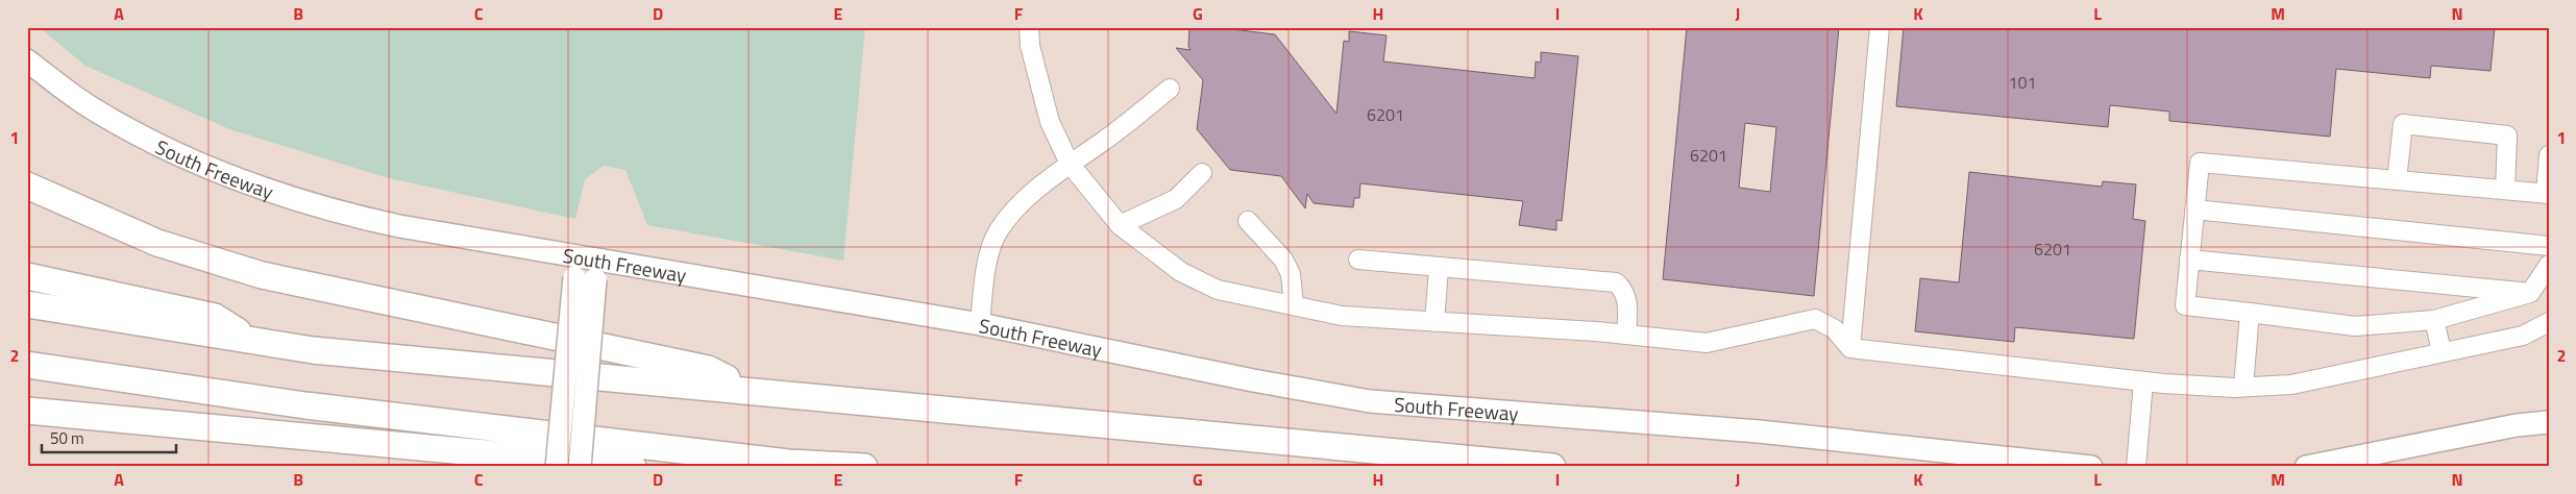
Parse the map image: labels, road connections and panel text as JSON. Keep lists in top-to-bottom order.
{
  "streets": {
    "main road": ["South Freeway"]
  },
  "house_numbers": [
    "101",
    "6201",
    "6201",
    "6201"
  ],
  "scale_bar": "50 m",
  "grid": {
    "columns": [
      "A",
      "B",
      "C",
      "D",
      "E",
      "F",
      "G",
      "H",
      "I",
      "J",
      "K",
      "L",
      "M",
      "N"
    ],
    "rows": ["1", "2"]
  }
}
